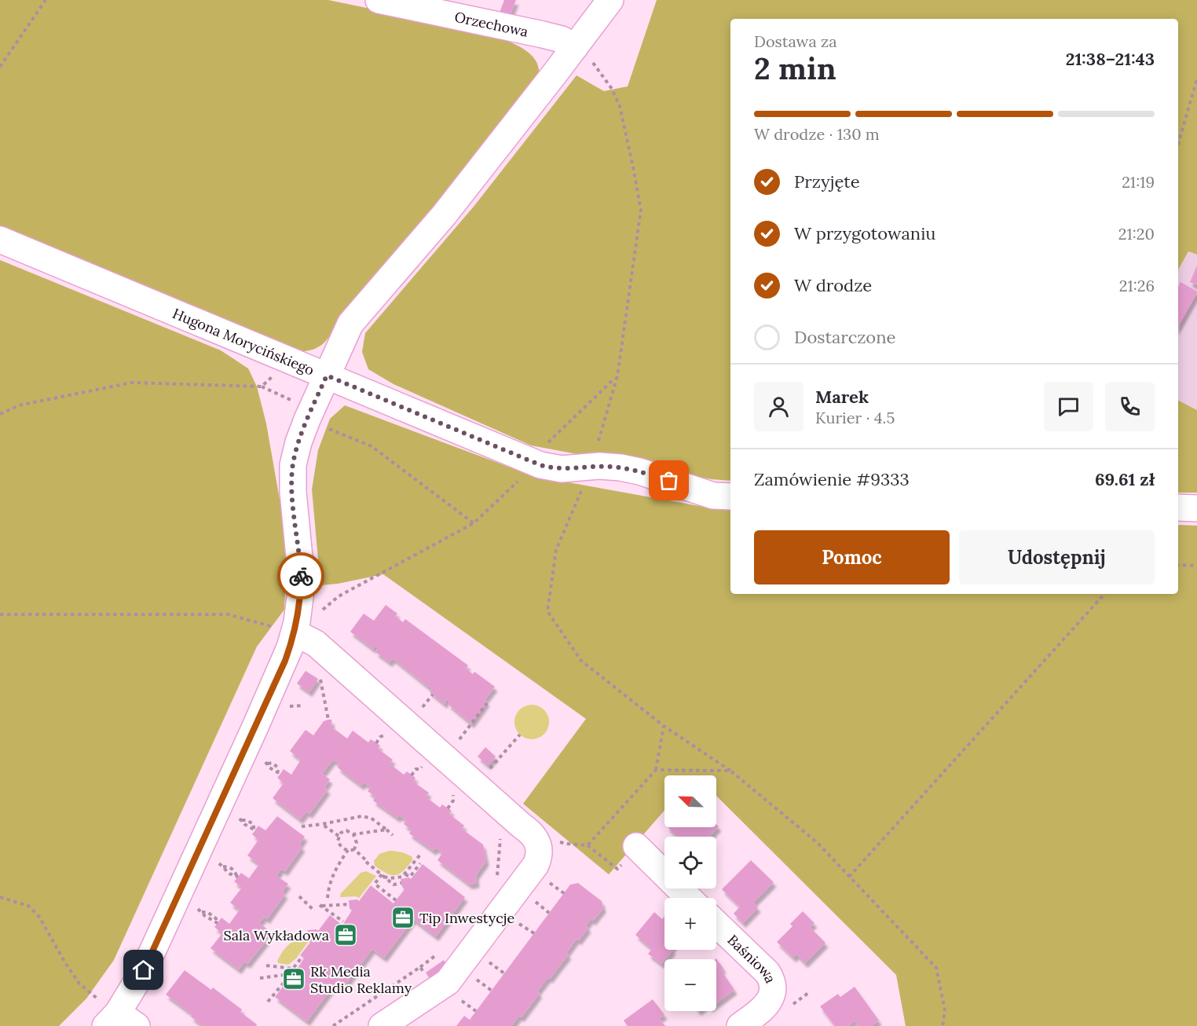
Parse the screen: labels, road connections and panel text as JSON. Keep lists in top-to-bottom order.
{
  "streets": {
    "street": ["Orzechowa", "Hugona Morycińskiego", "Baśniowa"]
  },
  "places": {
    "office": ["Tip Inwestycje", "Sala Wykładowa", "Rk Media Studio Reklamy"]
  },
  "north": "top left",
  "page": {
    "heading": ["2 min", "Dostawa za", "21:38–21:43"],
    "panel": [
      "Marek",
      "Kurier · 4.5",
      "Zamówienie #9333",
      "69.61 zł"
    ],
    "bar": "W drodze · 130 m",
    "list": [
      ["Przyjęte", "21:19"],
      ["W przygotowaniu", "21:20"],
      ["W drodze", "21:26"],
      "Dostarczone"
    ],
    "buttons": ["Pomoc", "Udostępnij"],
    "map_buttons": ["+", "−"]
  }
}
